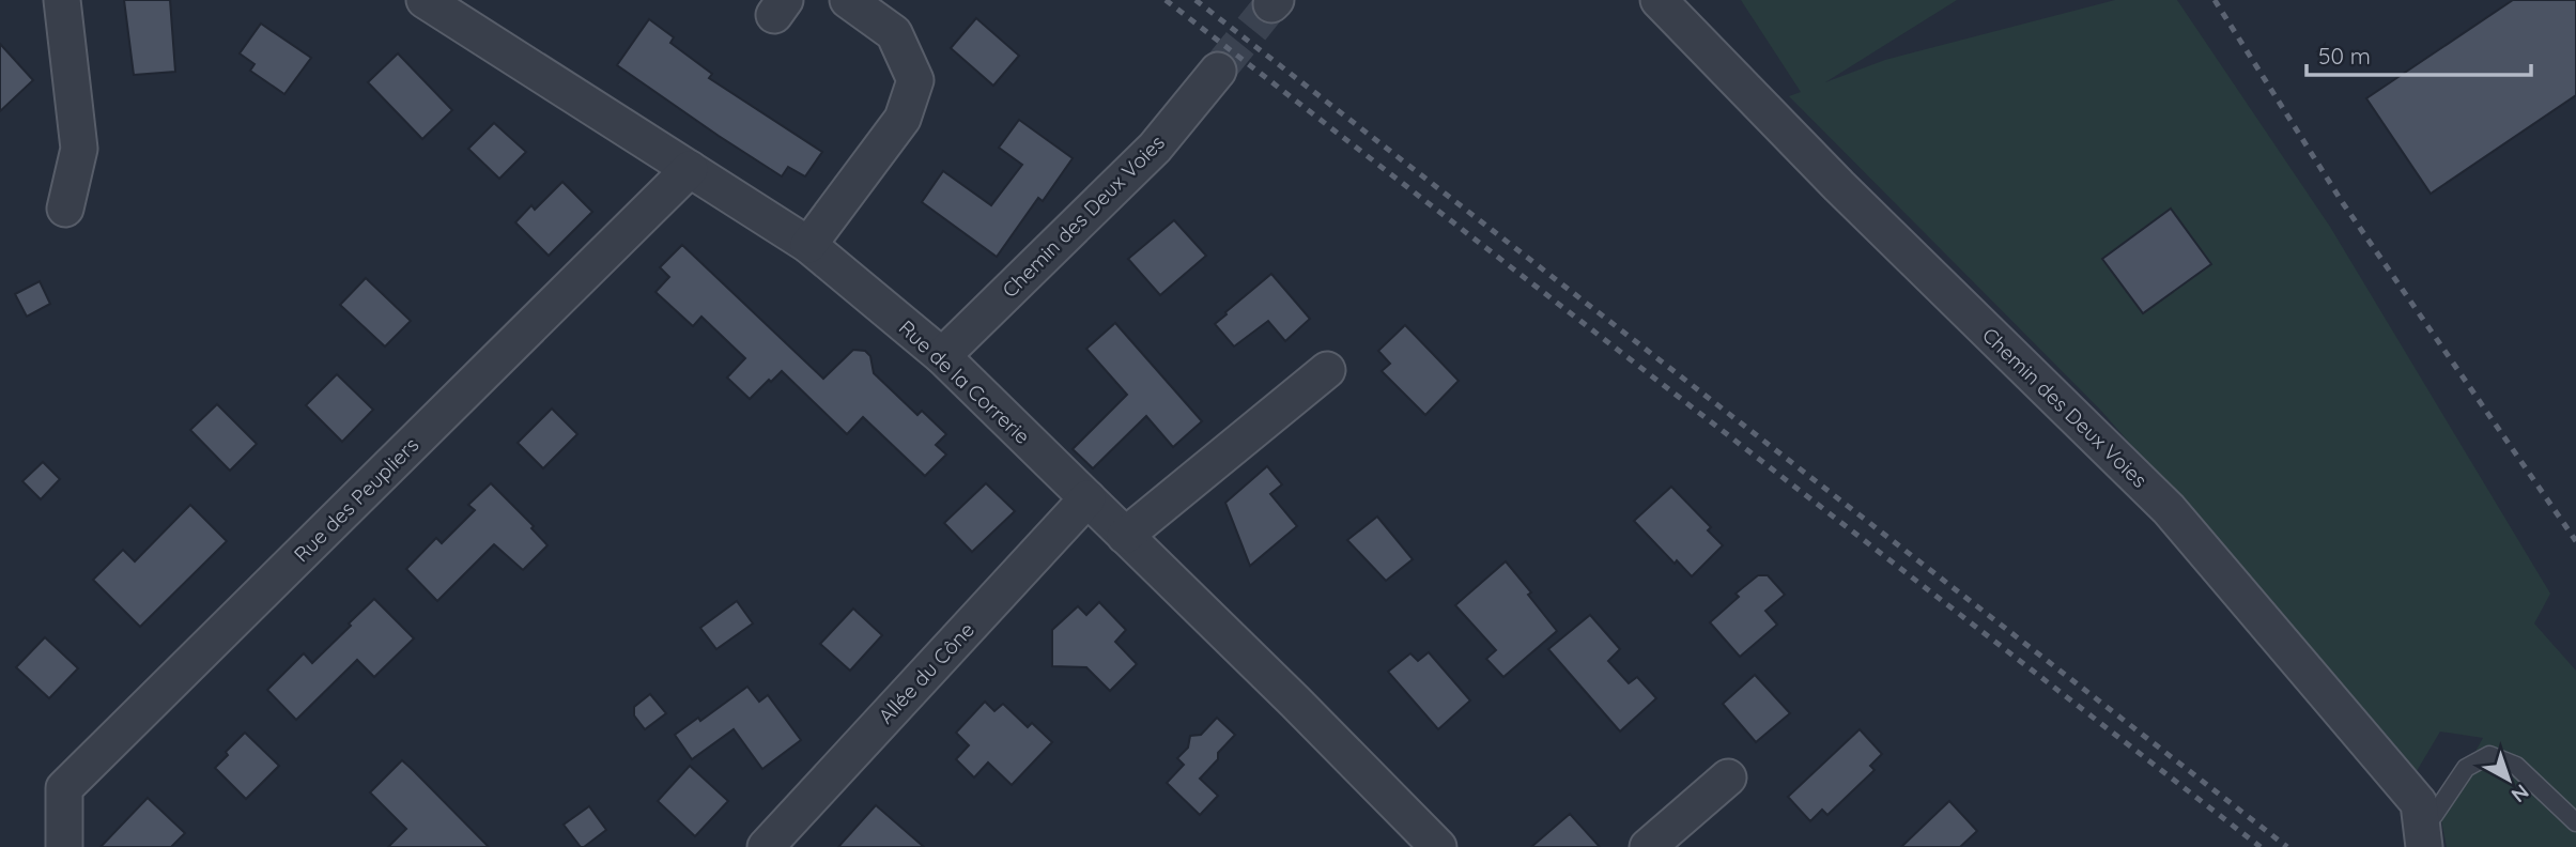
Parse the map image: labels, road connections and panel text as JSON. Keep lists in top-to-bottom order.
{
  "streets": {
    "street": [
      "Chemin des Deux Voies",
      "Rue de la Correrie",
      "Rue des Peupliers",
      "Allée du Cône"
    ]
  },
  "crossings": [
    ["Chemin des Deux Voies", "Rue de la Correrie"],
    ["Rue de la Correrie", "Rue des Peupliers"],
    ["Rue de la Correrie", "Allée du Cône"]
  ],
  "scale_bar": "50 m",
  "north": "bottom right"
}
